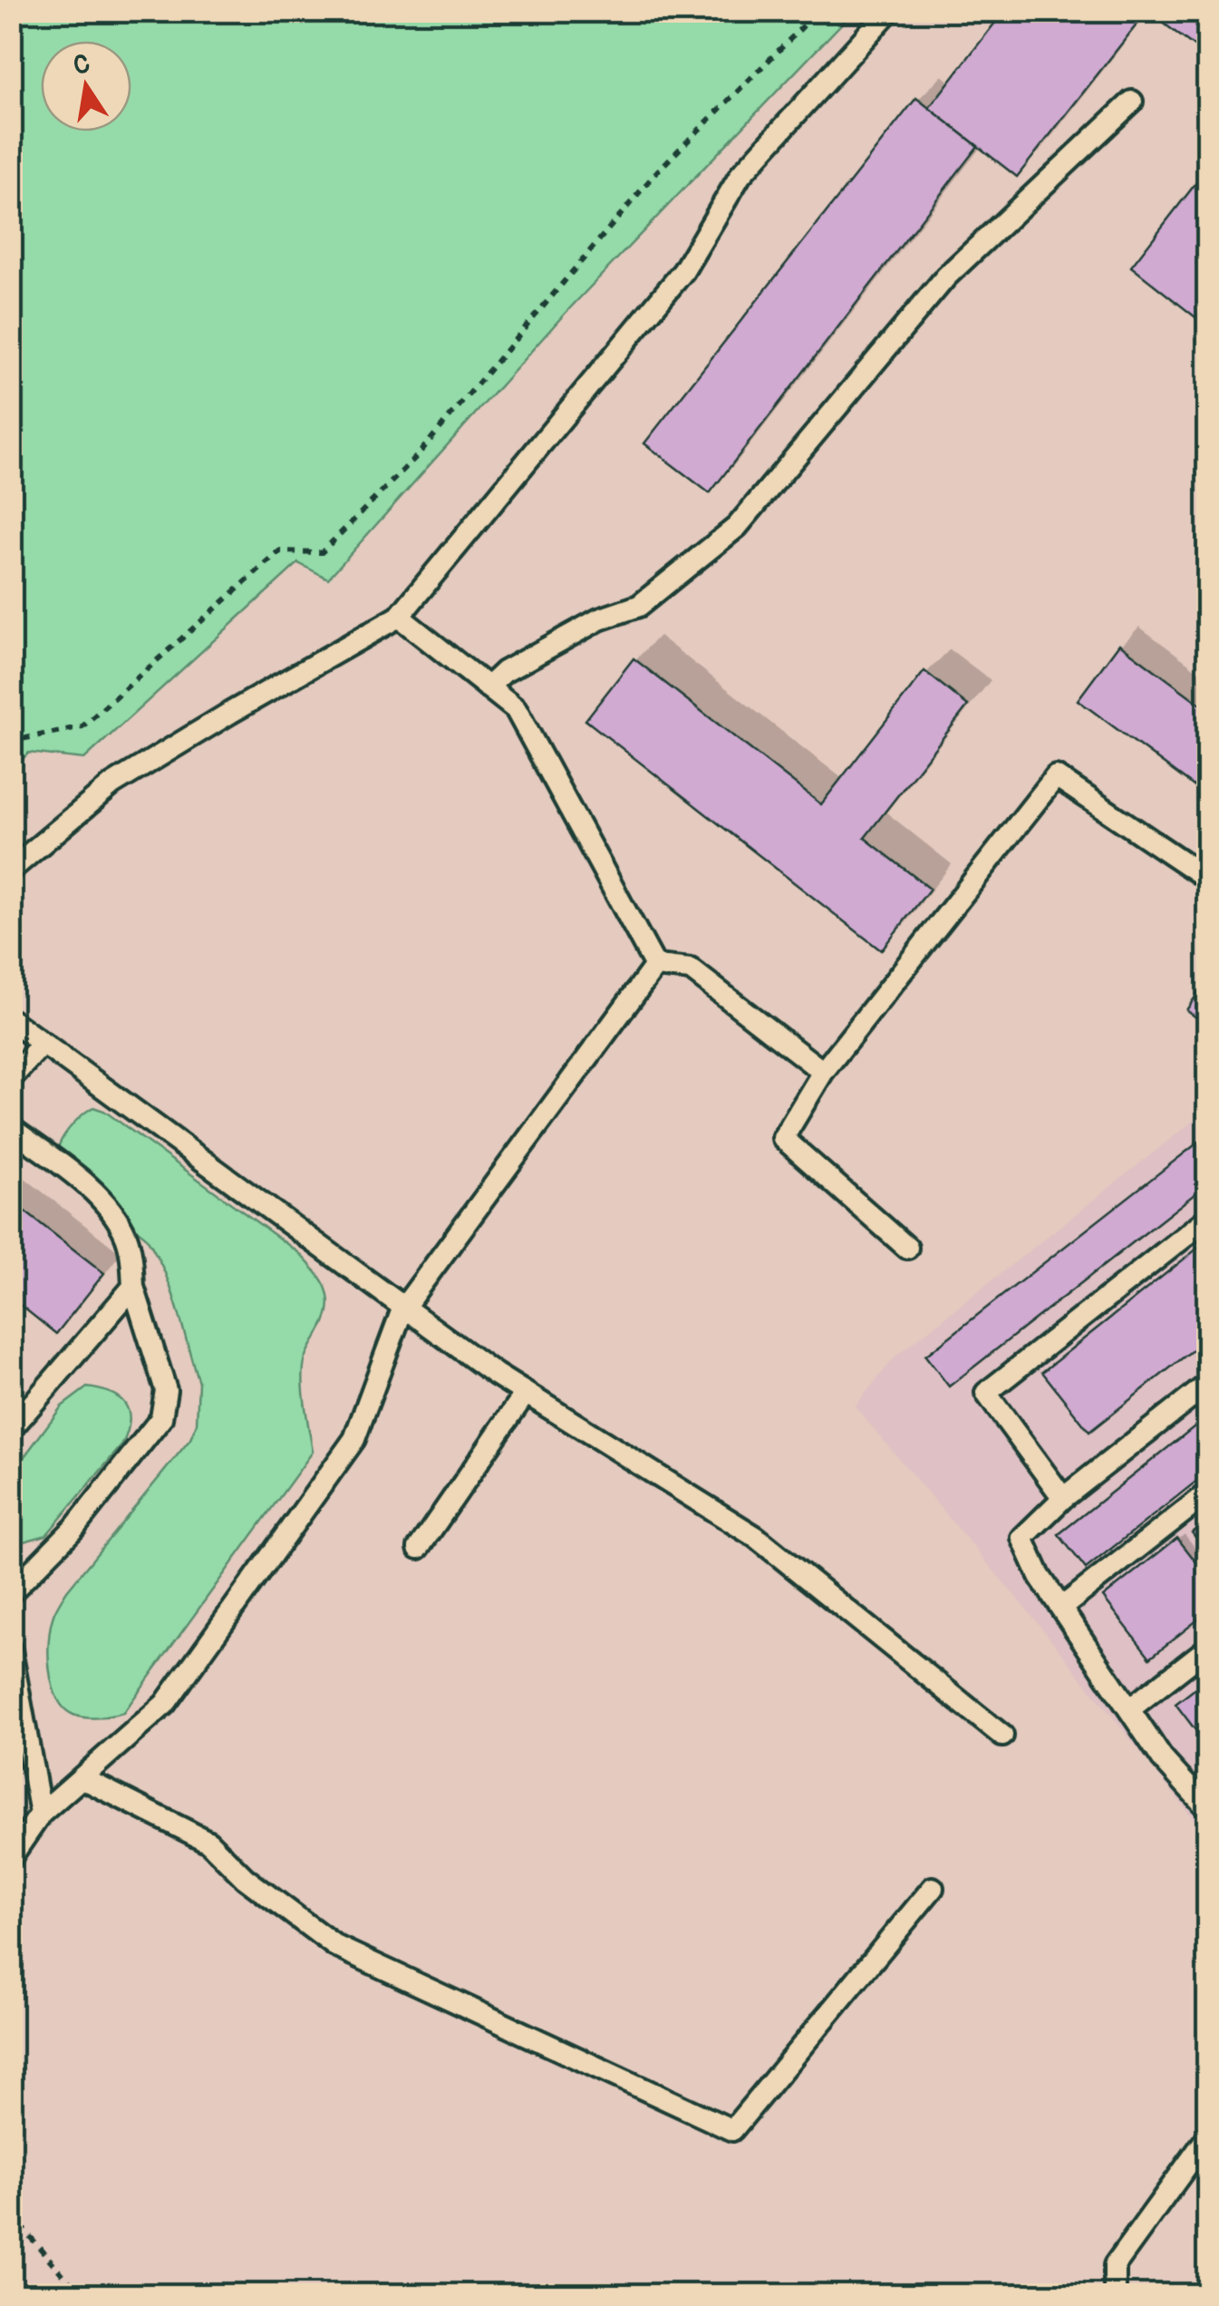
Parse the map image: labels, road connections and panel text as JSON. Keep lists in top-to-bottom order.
{
  "north": "top"
}
